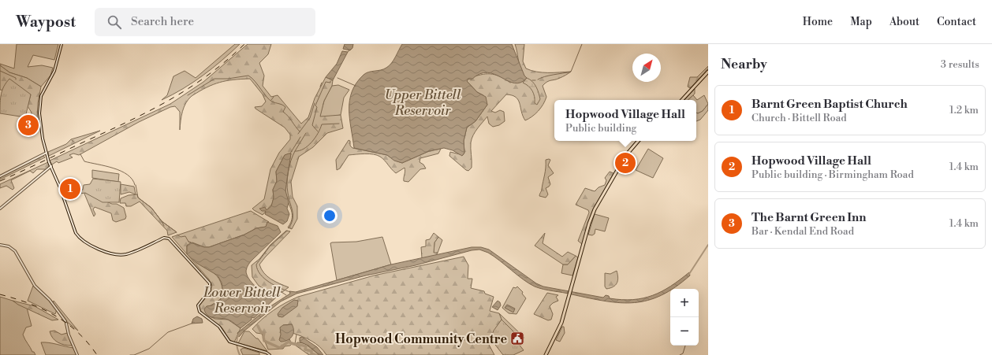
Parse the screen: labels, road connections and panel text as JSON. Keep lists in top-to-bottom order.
{
  "water": ["Upper Bittell Reservoir", "Lower Bittell Reservoir"],
  "places": {
    "public building": ["Hopwood Community Centre"]
  },
  "north": "top right",
  "page": {
    "header": "Waypost",
    "search": "Search here",
    "nav": [
      "Home",
      "Map",
      "About",
      "Contact"
    ],
    "heading": ["Nearby", "3 results"],
    "list": [
      {
        "mark": "1",
        "name": "Barnt Green Baptist Church",
        "note": "Church · Bittell Road",
        "value": "1.2 km"
      },
      {
        "mark": "2",
        "name": "Hopwood Village Hall",
        "note": "Public building · Birmingham Road",
        "value": "1.4 km"
      },
      {
        "mark": "3",
        "name": "The Barnt Green Inn",
        "note": "Bar · Kendal End Road",
        "value": "1.4 km"
      }
    ],
    "popup": ["Hopwood Village Hall", "Public building"],
    "pins": ["3", "2", "1"],
    "map_buttons": ["+", "−"]
  }
}
